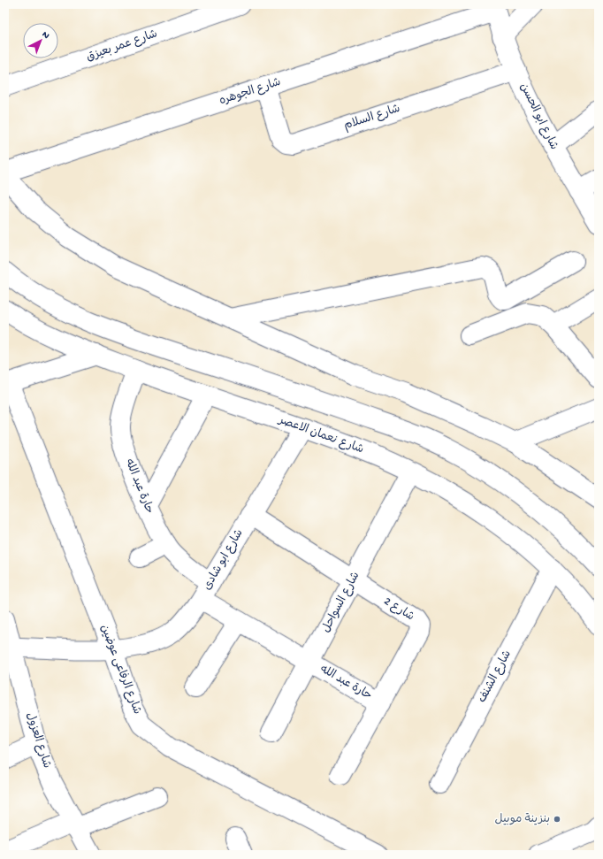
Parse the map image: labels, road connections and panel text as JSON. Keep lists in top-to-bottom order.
{
  "streets": {
    "street": [
      "شارع عمر بعيزق",
      "شارع الجوهره",
      "شارع ابو الحسن",
      "شارع السلام",
      "شارع نعمان الاعصر",
      "حارة عبد الله",
      "شارع ابو شادى",
      "شارع السواحل",
      "شارع 2",
      "شارع الرفاعى عوضين",
      "شارع الشنف",
      "شارع العزول"
    ]
  },
  "crossings": [
    ["شارع الجوهره", "شارع ابو الحسن"],
    ["شارع الجوهره", "شارع السلام"],
    ["شارع ابو الحسن", "شارع السلام"],
    ["شارع نعمان الاعصر", "حارة عبد الله"],
    ["شارع نعمان الاعصر", "شارع ابو شادى"],
    ["شارع نعمان الاعصر", "شارع السواحل"],
    ["شارع نعمان الاعصر", "شارع الشنف"],
    ["حارة عبد الله", "شارع ابو شادى"],
    ["حارة عبد الله", "شارع السواحل"],
    ["حارة عبد الله", "شارع 2"],
    ["شارع ابو شادى", "شارع 2"],
    ["شارع ابو شادى", "شارع الرفاعى عوضين"],
    ["شارع ابو شادى", "شارع العزول"],
    ["شارع السواحل", "شارع 2"]
  ],
  "places": ["بنزينة موبيل"],
  "north": "top right"
}
